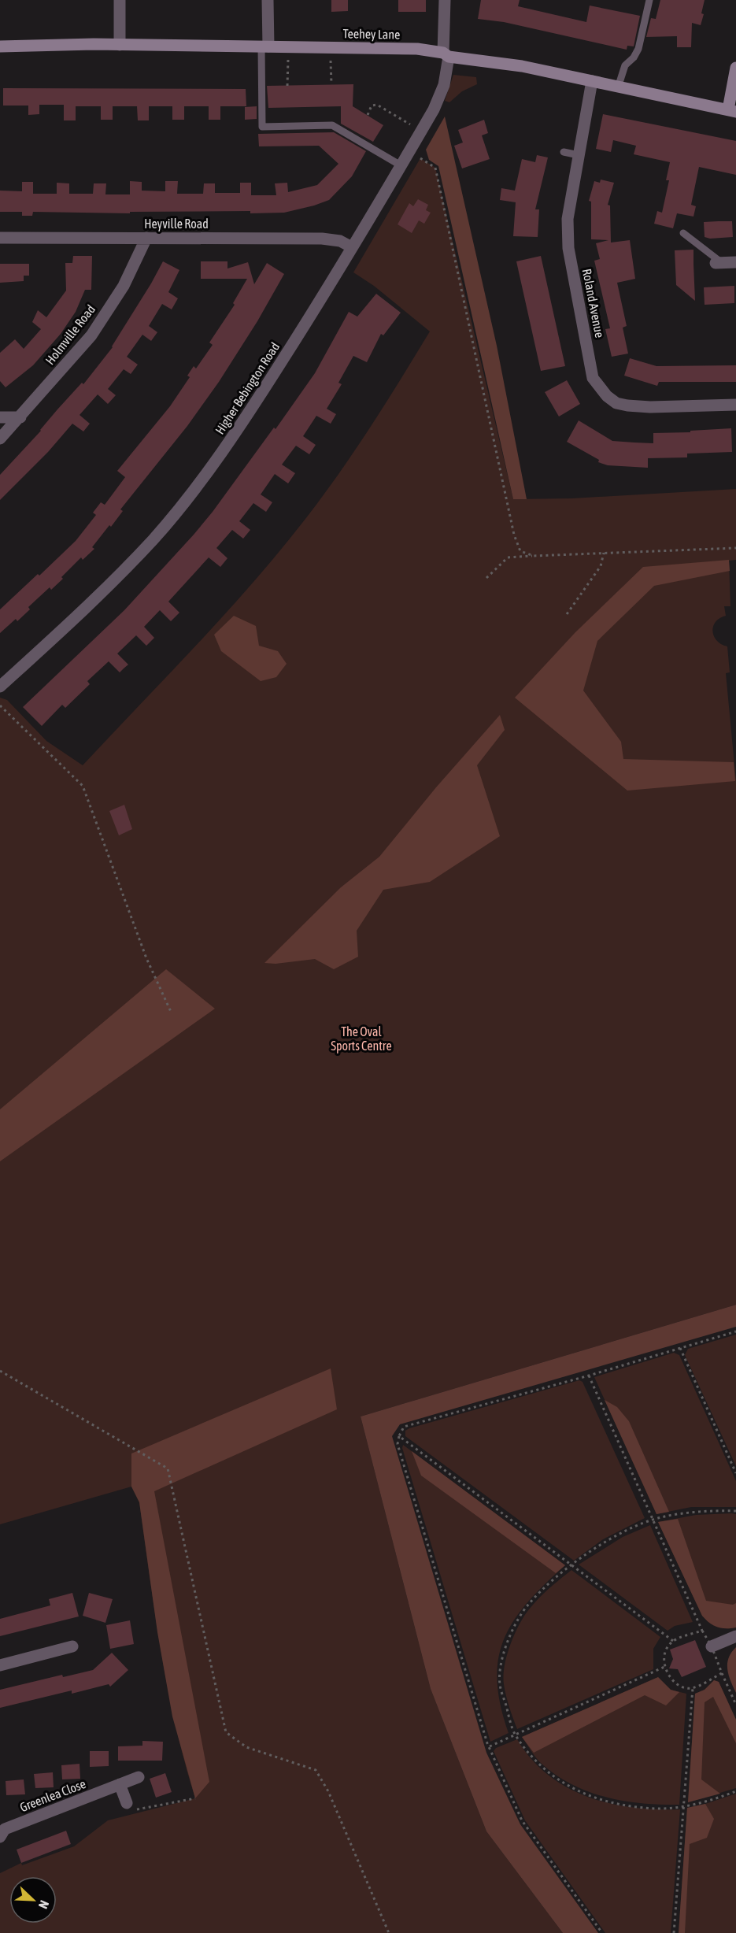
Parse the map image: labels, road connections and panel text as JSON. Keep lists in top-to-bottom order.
{
  "streets": {
    "street": [
      "Teehey Lane",
      "Heyville Road",
      "Roland Avenue",
      "Holmville Road",
      "Higher Bebington Road",
      "Greenlea Close"
    ]
  },
  "crossings": [
    ["Teehey Lane", "Roland Avenue"],
    ["Teehey Lane", "Higher Bebington Road"],
    ["Heyville Road", "Holmville Road"],
    ["Heyville Road", "Higher Bebington Road"]
  ],
  "parks": ["The Oval Sports Centre"],
  "north": "bottom right"
}
